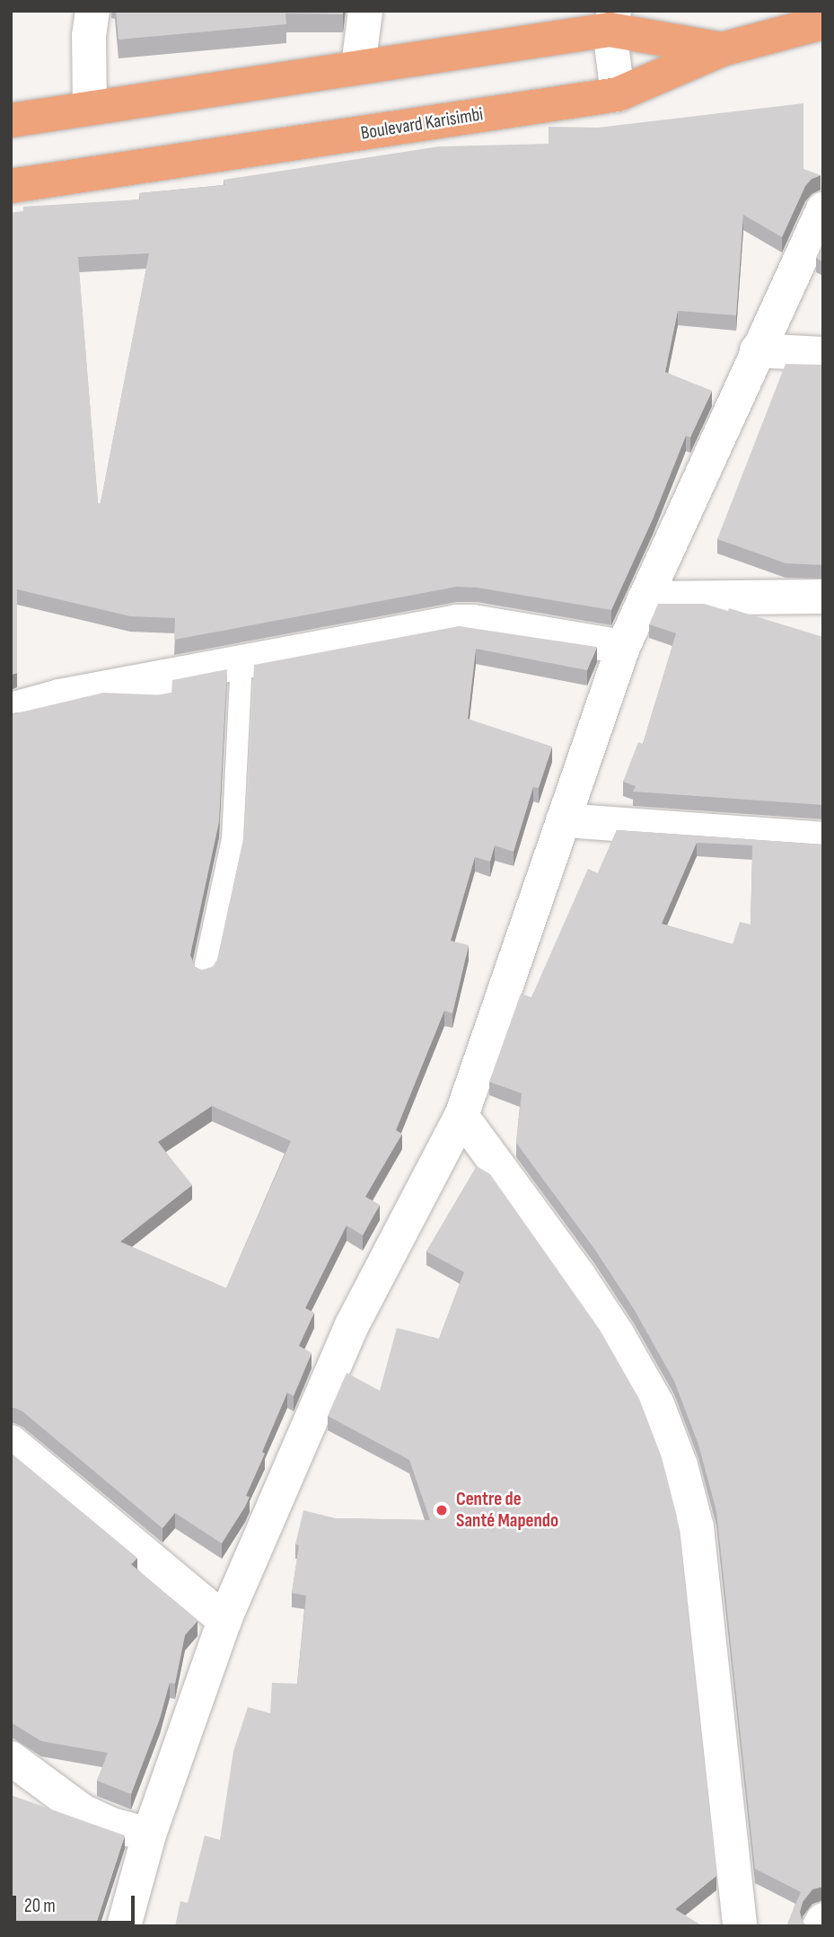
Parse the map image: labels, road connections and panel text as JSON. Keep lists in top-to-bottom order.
{
  "streets": {
    "main road": ["Boulevard Karisimbi"]
  },
  "places": ["Centre de Santé Mapendo"],
  "scale_bar": "20 m"
}
